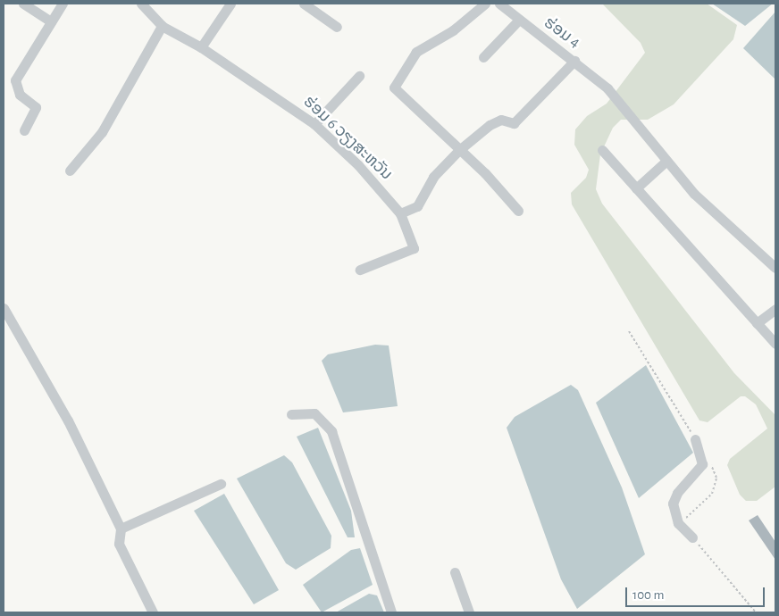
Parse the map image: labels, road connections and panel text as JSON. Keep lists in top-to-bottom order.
{
  "streets": {
    "street": ["ຮ່ອມ 4", "ຮ່ອມ 6 ວຽງສະຫວັນ"]
  },
  "scale_bar": "100 m"
}
